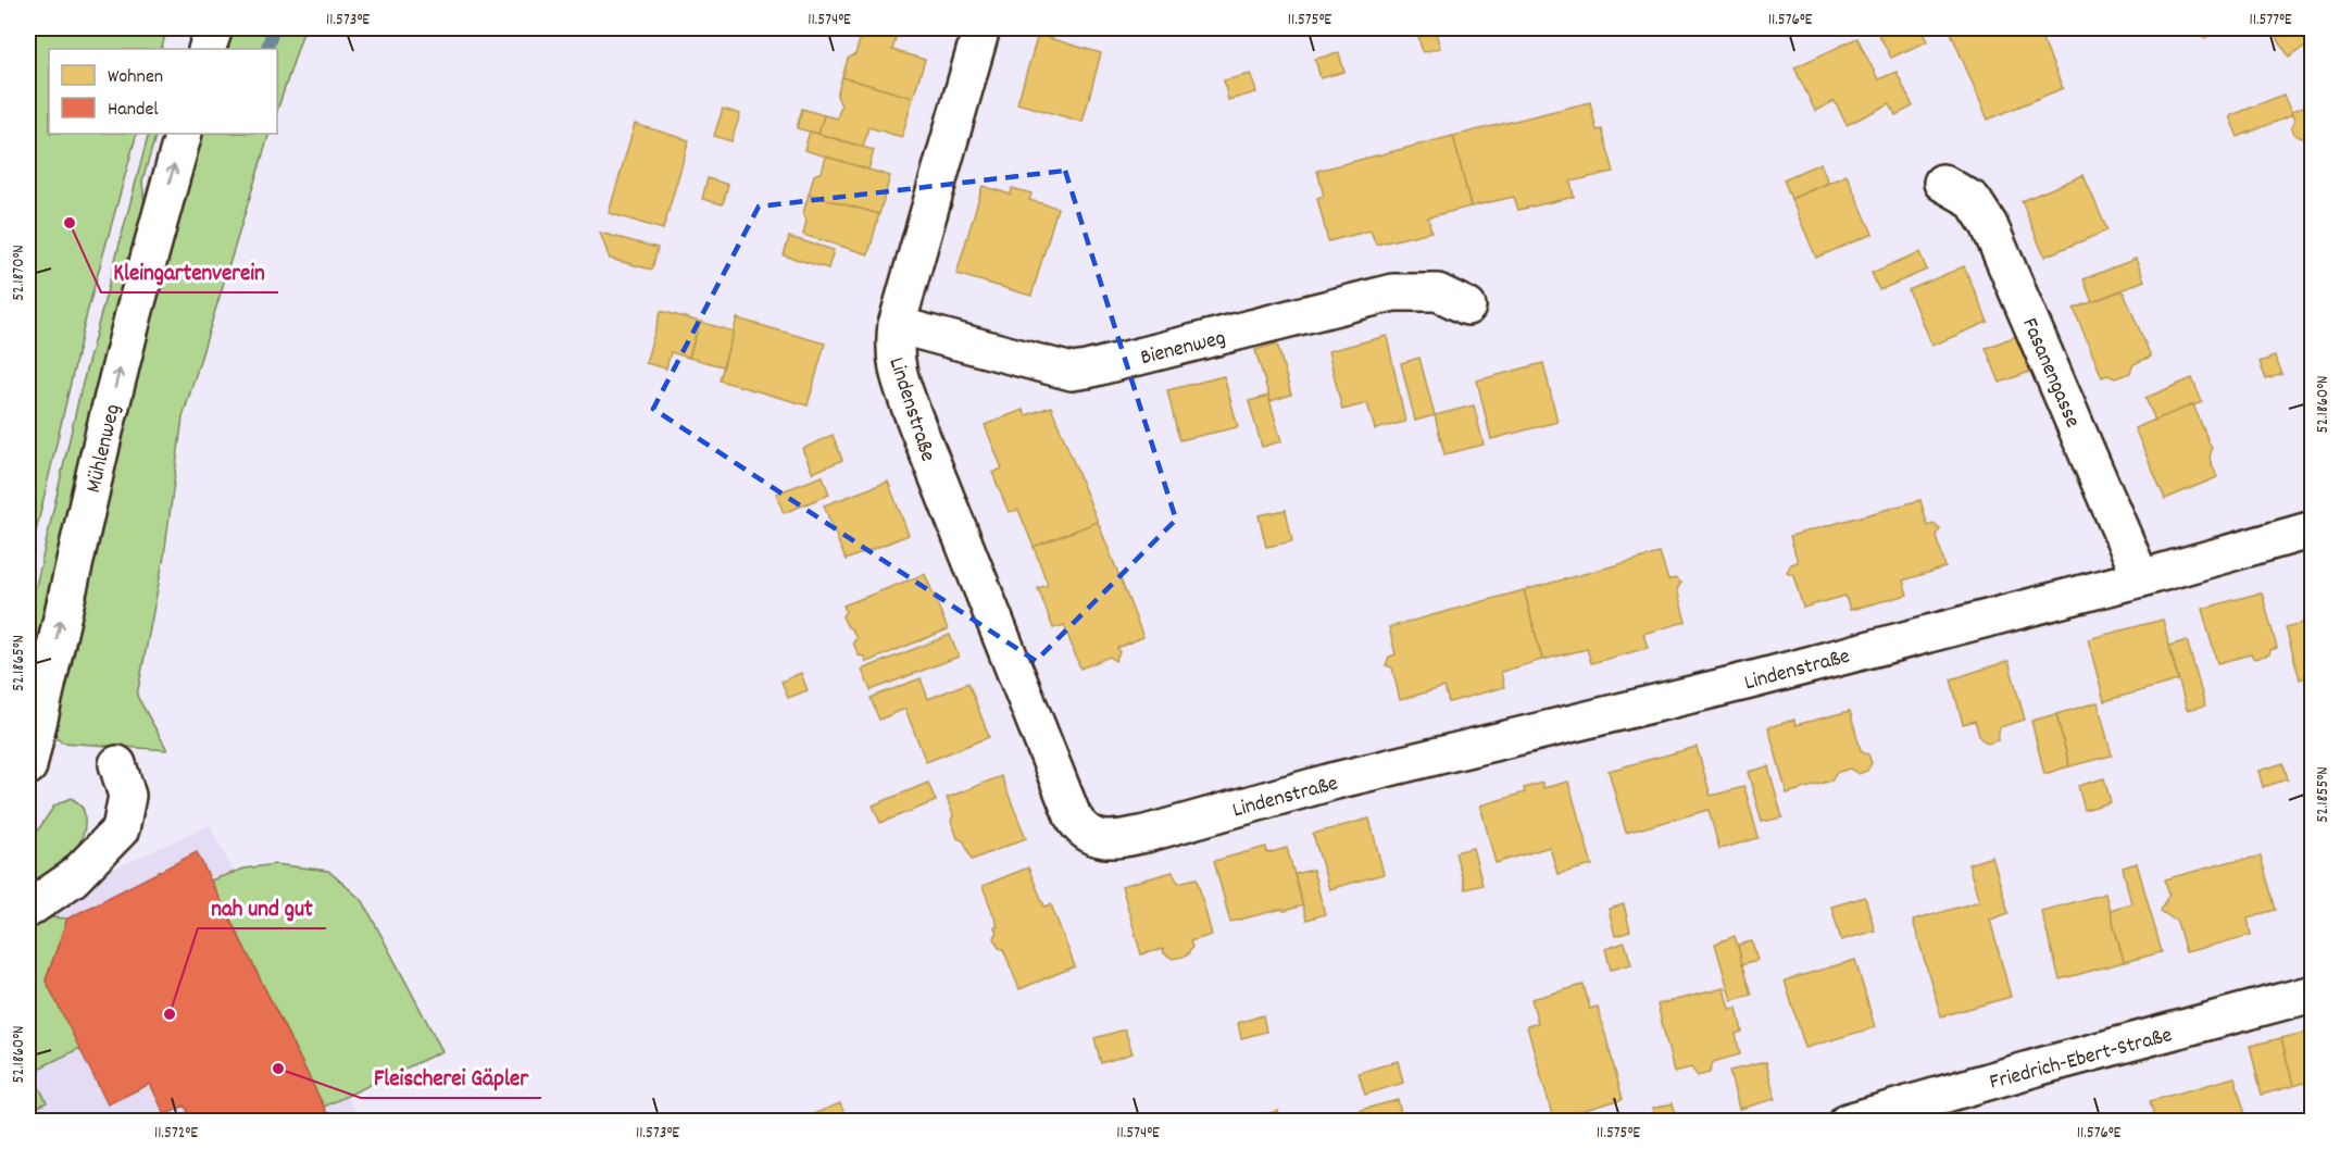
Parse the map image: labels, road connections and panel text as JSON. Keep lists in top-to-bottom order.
{
  "streets": {
    "street": [
      "Bienenweg",
      "Fasanengasse",
      "Lindenstraße",
      "Mühlenweg",
      "Friedrich-Ebert-Straße"
    ]
  },
  "crossings": [
    ["Bienenweg", "Lindenstraße"],
    ["Fasanengasse", "Lindenstraße"]
  ],
  "one_way": ["Mühlenweg"],
  "places": ["Kleingartenverein", "nah und gut", "Fleischerei Gäpler"],
  "legend": ["Wohnen", "Handel"],
  "coordinates": [
    "11.573°E",
    "11.574°E",
    "11.575°E",
    "11.576°E",
    "11.577°E",
    "52.1870°N",
    "52.1860°N",
    "52.1865°N",
    "52.1855°N",
    "11.572°E"
  ]
}
